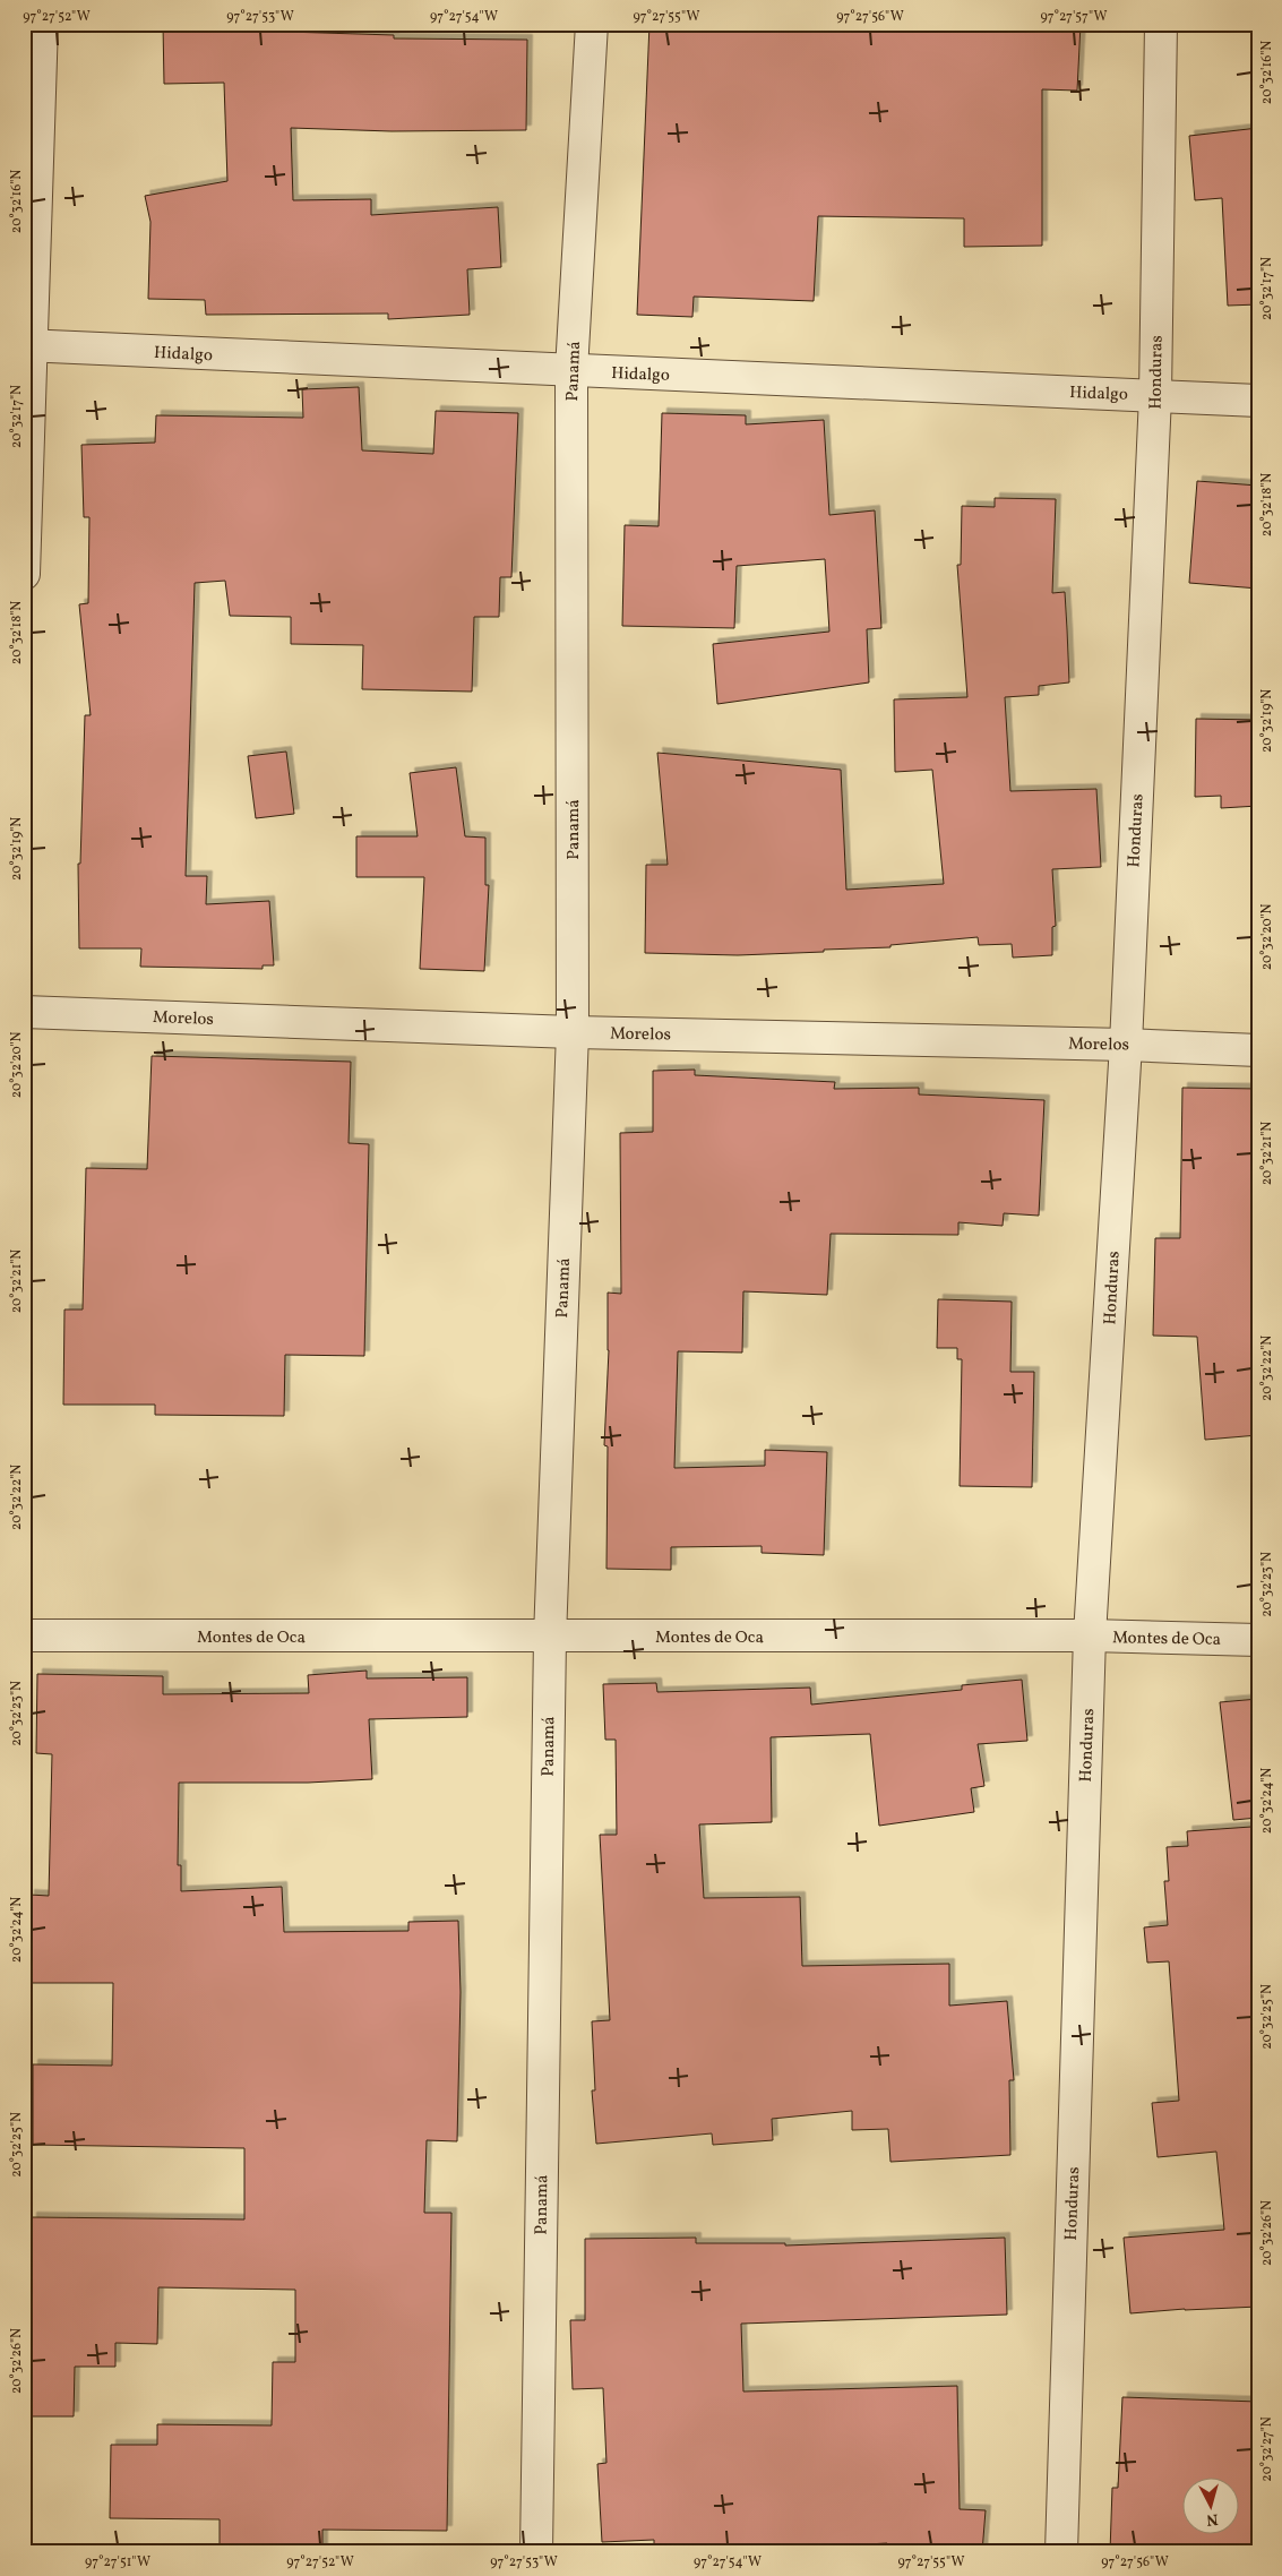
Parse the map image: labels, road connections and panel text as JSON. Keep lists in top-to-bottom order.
{
  "streets": {
    "street": [
      "Hidalgo",
      "Panamá",
      "Honduras",
      "Morelos",
      "Montes de Oca"
    ]
  },
  "crossings": [
    ["Hidalgo", "Panamá"],
    ["Hidalgo", "Honduras"],
    ["Panamá", "Morelos"],
    ["Panamá", "Montes de Oca"],
    ["Honduras", "Morelos"],
    ["Honduras", "Montes de Oca"]
  ],
  "north": "bottom",
  "coordinates": [
    "97°27'52\"W",
    "97°27'53\"W",
    "97°27'54\"W",
    "97°27'55\"W",
    "97°27'56\"W",
    "97°27'57\"W",
    "20°32'16\"N",
    "20°32'17\"N",
    "20°32'18\"N",
    "20°32'19\"N",
    "20°32'20\"N",
    "20°32'21\"N",
    "20°32'22\"N",
    "20°32'23\"N",
    "20°32'24\"N",
    "20°32'25\"N",
    "20°32'26\"N",
    "20°32'27\"N",
    "97°27'51\"W"
  ]
}
